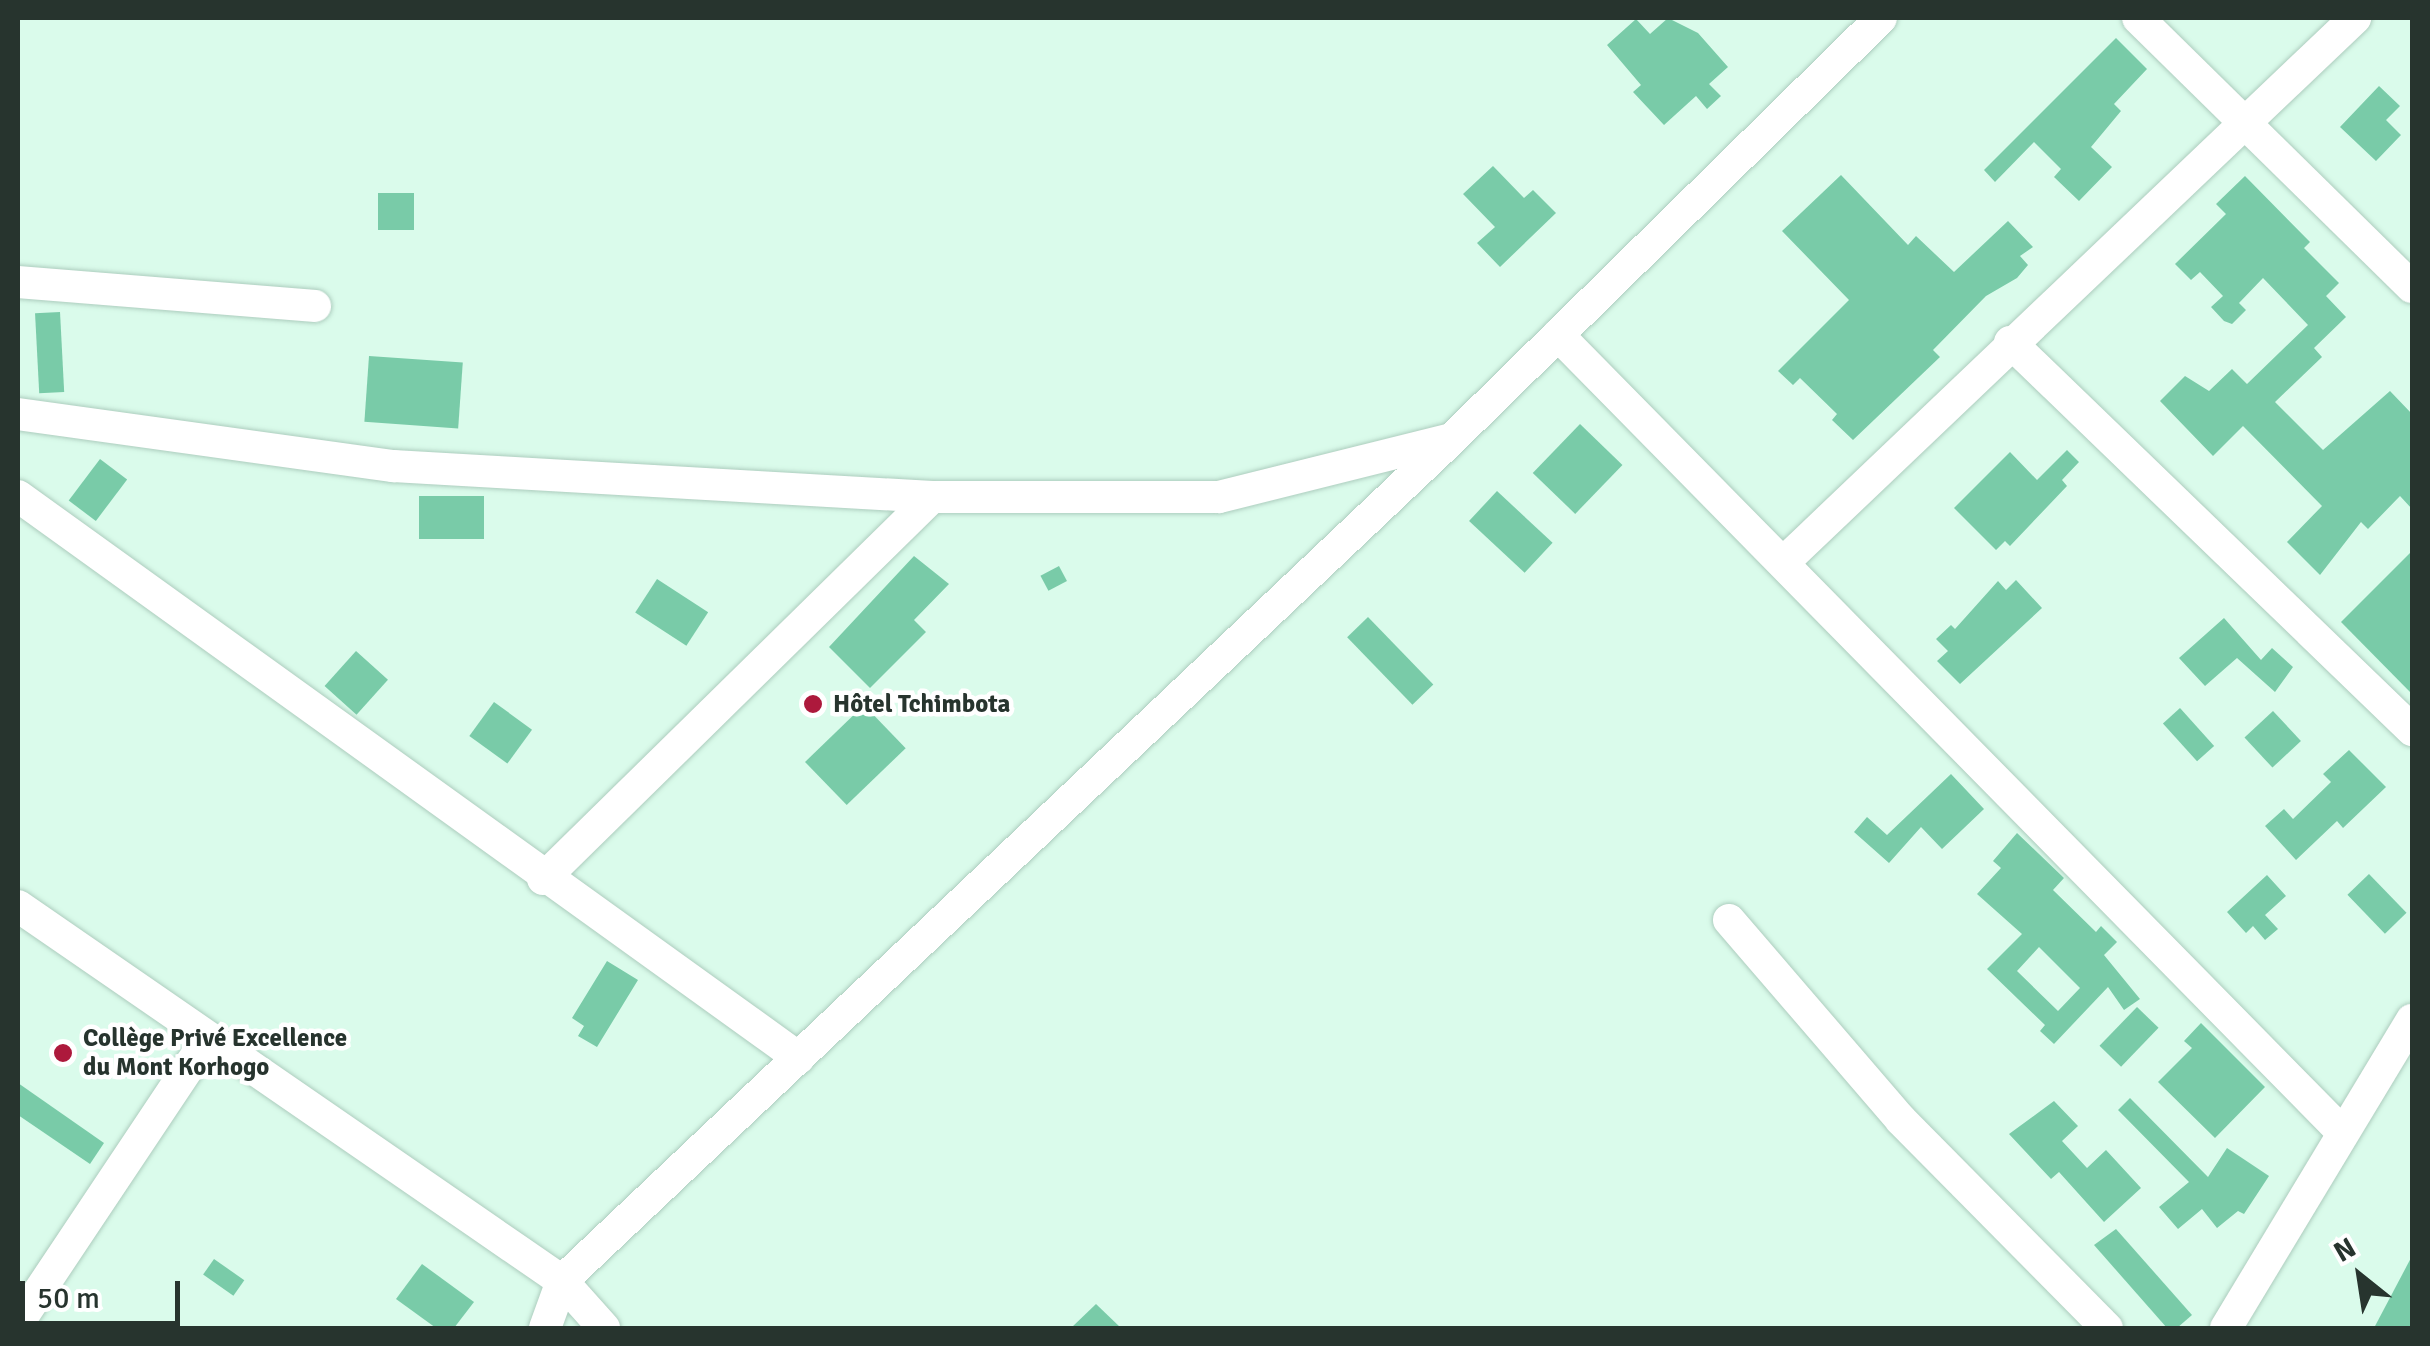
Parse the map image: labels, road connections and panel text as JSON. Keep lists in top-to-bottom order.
{
  "places": ["Hôtel Tchimbota", "Collège Privé Excellence du Mont Korhogo"],
  "scale_bar": "50 m",
  "north": "top left"
}
